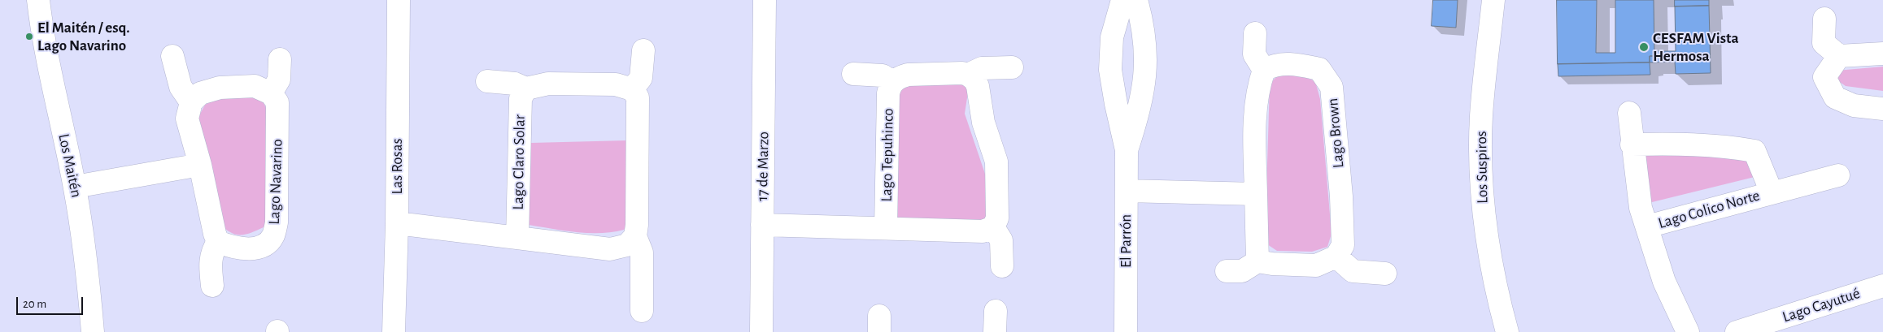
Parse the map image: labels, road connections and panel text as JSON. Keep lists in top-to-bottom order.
{
  "streets": {
    "street": [
      "Lago Brown",
      "Lago Tepuhinco",
      "Lago Claro Solar",
      "Los Maitén",
      "Las Rosas",
      "17 de Marzo",
      "Los Suspiros",
      "Lago Navarino",
      "Lago Colico Norte",
      "El Parrón",
      "Lago Cayutué"
    ]
  },
  "places": ["El Maitén / esq. Lago Navarino", "CESFAM Vista Hermosa"],
  "scale_bar": "20 m"
}
